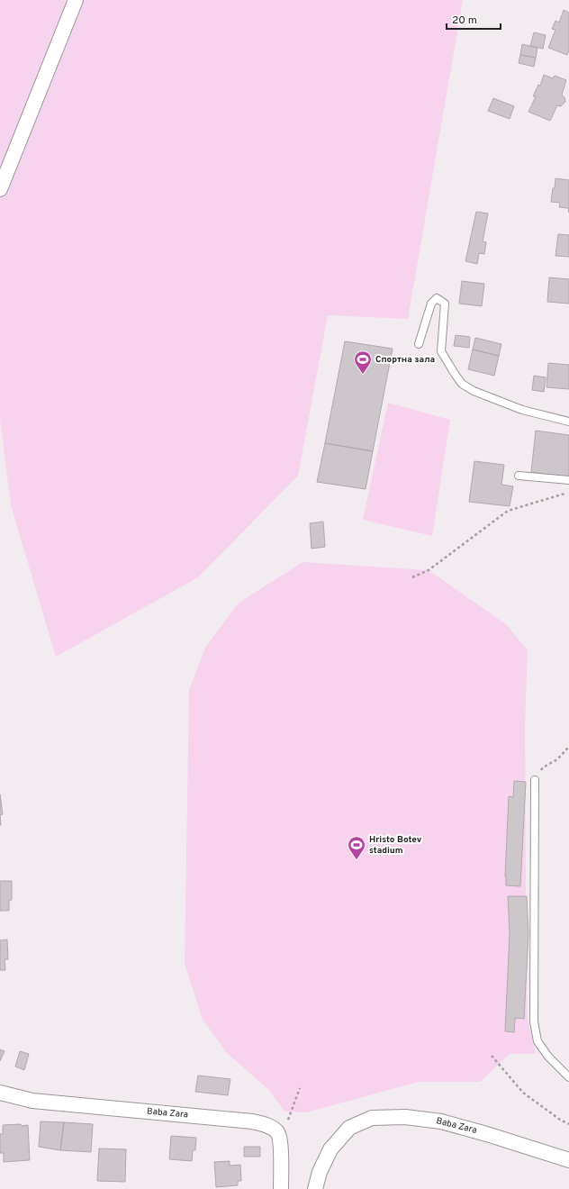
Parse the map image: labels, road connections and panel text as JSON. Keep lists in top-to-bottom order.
{
  "streets": {
    "street": ["Baba Zara"]
  },
  "places": {
    "sports": ["Спортна зала", "Hristo Botev stadium"]
  },
  "scale_bar": "20 m"
}
